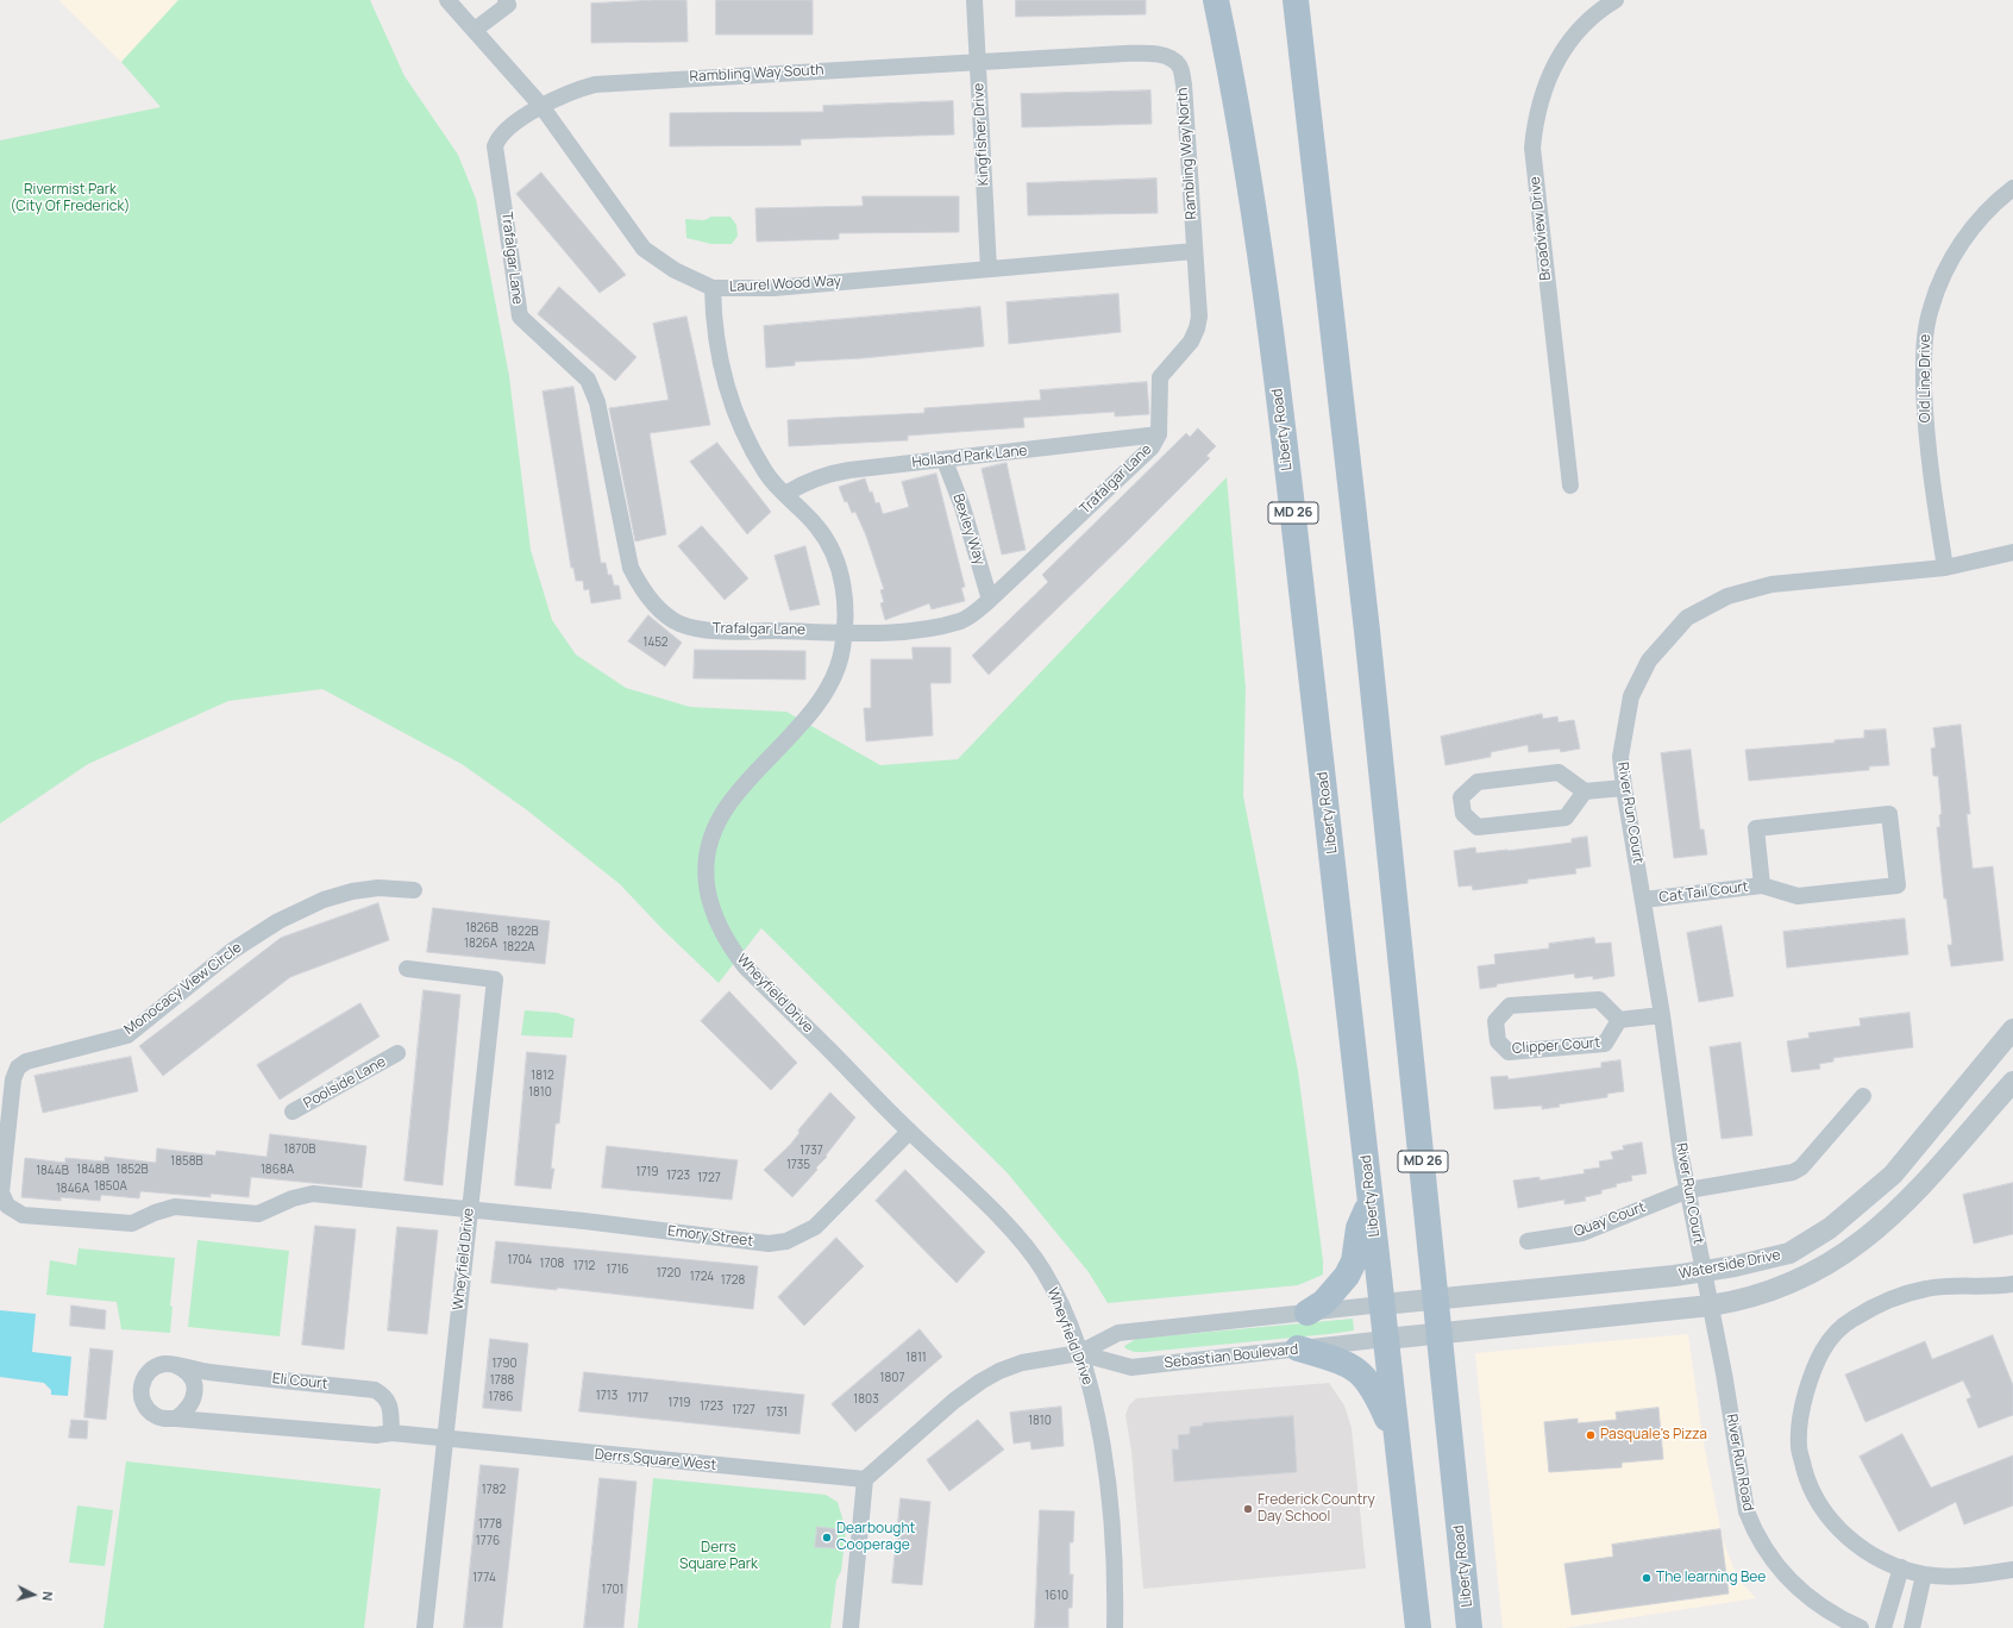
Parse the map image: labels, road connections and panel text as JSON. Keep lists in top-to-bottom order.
{
  "streets": {
    "main road": ["Liberty Road", "MD 26"],
    "street": [
      "Rambling Way South",
      "Kingfisher Drive",
      "Rambling Way North",
      "Broadview Drive",
      "Trafalgar Lane",
      "Laurel Wood Way",
      "Old Line Drive",
      "Holland Park Lane",
      "Bexley Way",
      "River Run Court",
      "Cat Tail Court",
      "Monocacy View Circle",
      "Wheyfield Drive",
      "Clipper Court",
      "Poolside Lane",
      "Quay Court",
      "Emory Street",
      "Waterside Drive",
      "Sebastian Boulevard",
      "Eli Court",
      "Derrs Square West",
      "River Run Road"
    ]
  },
  "crossings": [
    ["Rambling Way South", "Kingfisher Drive"],
    ["Rambling Way South", "Rambling Way North"],
    ["Rambling Way South", "Trafalgar Lane"],
    ["Rambling Way South", "Laurel Wood Way"],
    ["Kingfisher Drive", "Rambling Way North"],
    ["Kingfisher Drive", "Laurel Wood Way"],
    ["Rambling Way North", "Trafalgar Lane"],
    ["Rambling Way North", "Laurel Wood Way"],
    ["Rambling Way North", "Holland Park Lane"],
    ["Trafalgar Lane", "Laurel Wood Way"],
    ["Trafalgar Lane", "Holland Park Lane"],
    ["Trafalgar Lane", "Bexley Way"],
    ["Trafalgar Lane", "Wheyfield Drive"],
    ["Laurel Wood Way", "Wheyfield Drive"],
    ["Old Line Drive", "River Run Court"],
    ["Liberty Road", "Waterside Drive"],
    ["Liberty Road", "Sebastian Boulevard"],
    ["Holland Park Lane", "Bexley Way"],
    ["Holland Park Lane", "Wheyfield Drive"],
    ["River Run Court", "Cat Tail Court"],
    ["River Run Court", "Quay Court"],
    ["River Run Court", "Waterside Drive"],
    ["River Run Court", "River Run Road"],
    ["Monocacy View Circle", "Wheyfield Drive"],
    ["Monocacy View Circle", "Emory Street"],
    ["Wheyfield Drive", "Emory Street"],
    ["Wheyfield Drive", "Sebastian Boulevard"],
    ["Wheyfield Drive", "Eli Court"],
    ["Wheyfield Drive", "Derrs Square West"],
    ["Waterside Drive", "Sebastian Boulevard"],
    ["Waterside Drive", "River Run Road"],
    ["Sebastian Boulevard", "Derrs Square West"],
    ["Eli Court", "Derrs Square West"]
  ],
  "parks": ["Rivermist Park (City Of Frederick)", "Derrs Square Park"],
  "places": [
    "Pasquale's Pizza",
    "Frederick Country Day School",
    "Dearbought Cooperage",
    "The learning Bee"
  ],
  "house_numbers": [
    "1452",
    "1826B",
    "1822B",
    "1826A",
    "1822A",
    "1812",
    "1810",
    "1870B",
    "1737",
    "1858B",
    "1735",
    "1848B",
    "1852B",
    "1868A",
    "1844B",
    "1719",
    "1723",
    "1727",
    "1850A",
    "1846A",
    "1704",
    "1708",
    "1712",
    "1716",
    "1720",
    "1724",
    "1728",
    "1811",
    "1790",
    "1807",
    "1788",
    "1713",
    "1786",
    "1717",
    "1803",
    "1719",
    "1723",
    "1727",
    "1731",
    "1810",
    "1782",
    "1778",
    "1776",
    "1774",
    "1701",
    "1610"
  ],
  "north": "right"
}
